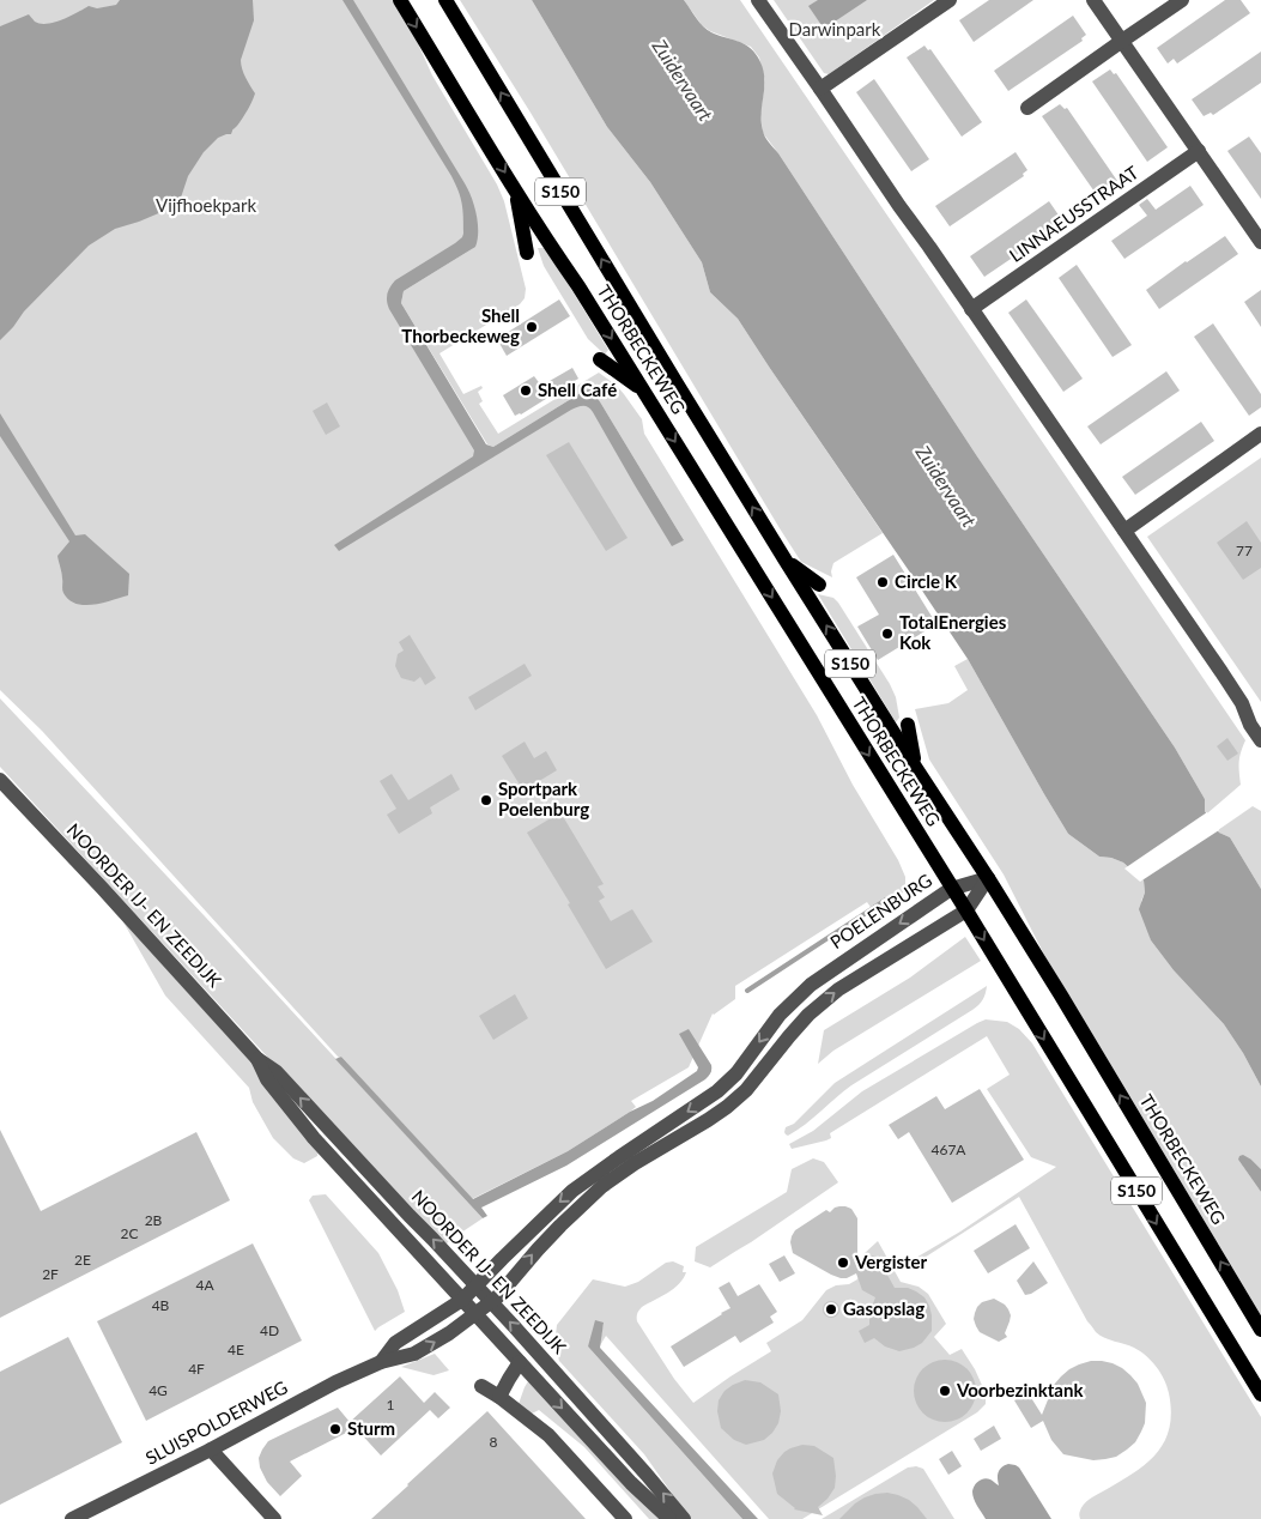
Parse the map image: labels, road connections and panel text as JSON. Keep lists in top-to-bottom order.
{
  "streets": {
    "main road": ["S150", "THORBECKEWEG"],
    "street": [
      "LINNAEUSSTRAAT",
      "NOORDER IJ- EN ZEEDIJK",
      "POELENBURG",
      "SLUISPOLDERWEG"
    ]
  },
  "crossings": [
    ["THORBECKEWEG", "POELENBURG"],
    ["NOORDER IJ- EN ZEEDIJK", "POELENBURG"],
    ["NOORDER IJ- EN ZEEDIJK", "SLUISPOLDERWEG"],
    ["POELENBURG", "SLUISPOLDERWEG"]
  ],
  "water": ["Zuidervaart"],
  "parks": ["Darwinpark", "Vijfhoekpark"],
  "places": [
    "Shell Thorbeckeweg",
    "Shell Café",
    "Circle K",
    "TotalEnergies Kok",
    "Sportpark Poelenburg",
    "Vergister",
    "Gasopslag",
    "Voorbezinktank",
    "Sturm"
  ],
  "house_numbers": [
    "77",
    "467A",
    "2B",
    "2C",
    "2E",
    "2F",
    "4A",
    "4B",
    "4D",
    "4E",
    "4F",
    "4G",
    "1",
    "8"
  ]
}
